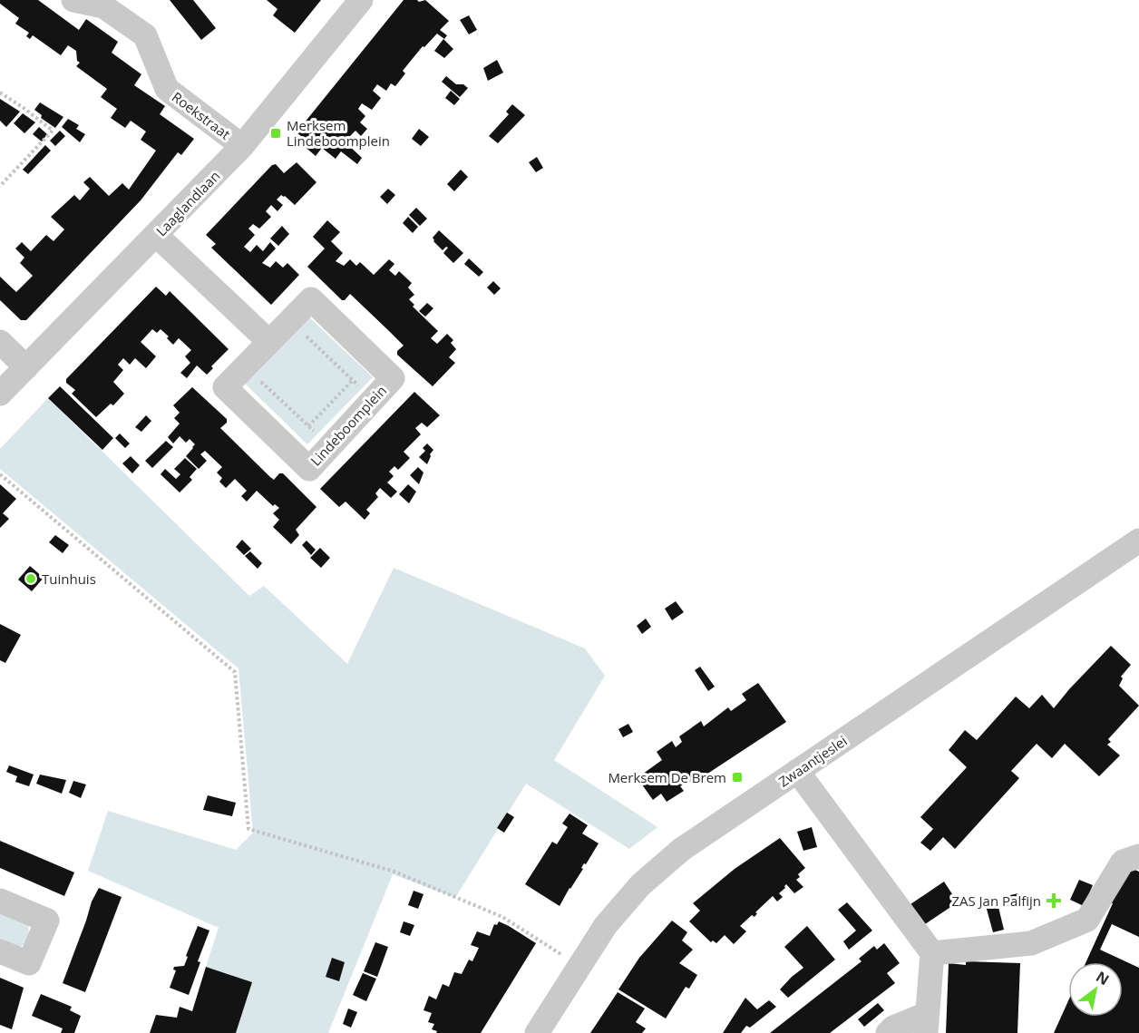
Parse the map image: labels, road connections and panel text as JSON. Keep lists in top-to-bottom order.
{
  "streets": {
    "street": [
      "Roekstraat",
      "Laaglandlaan",
      "Lindeboomplein",
      "Zwaantjeslei"
    ]
  },
  "crossings": [
    ["Roekstraat", "Laaglandlaan"]
  ],
  "places": {
    "transit": ["Merksem Lindeboomplein", "Merksem De Brem"],
    "other": ["Tuinhuis"],
    "health": ["ZAS Jan Palfijn"]
  },
  "north": "top right"
}
